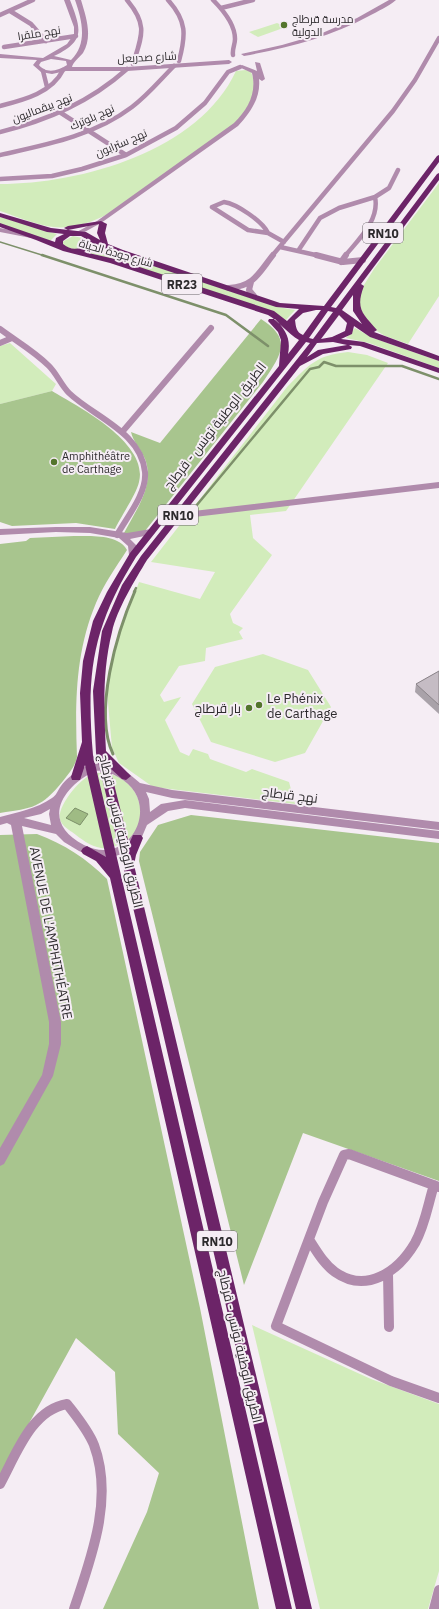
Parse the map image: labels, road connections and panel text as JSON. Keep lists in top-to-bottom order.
{
  "streets": {
    "highway": [
      "RN10",
      "شارع جودة الحياة",
      "RR23",
      "الطريق الوطنية تونس - قرطاج"
    ],
    "street": [
      "نهج ملقرا",
      "شارع صدربعل",
      "نهج بيقماليون",
      "نهج بلوترك",
      "نهج سترابون",
      "نهج قرطاج",
      "AVENUE DE L'AMPHITHÉATRE"
    ]
  },
  "crossings": [
    ["شارع صدربعل", "نهج بيقماليون"],
    ["شارع صدربعل", "نهج بلوترك"],
    ["شارع صدربعل", "نهج سترابون"],
    ["شارع جودة الحياة", "الطريق الوطنية تونس - قرطاج"]
  ],
  "places": [
    "مدرسة قرطاج الدولية",
    "Amphithéâtre de Carthage",
    "Le Phénix de Carthage",
    "بار قرطاج"
  ]
}
